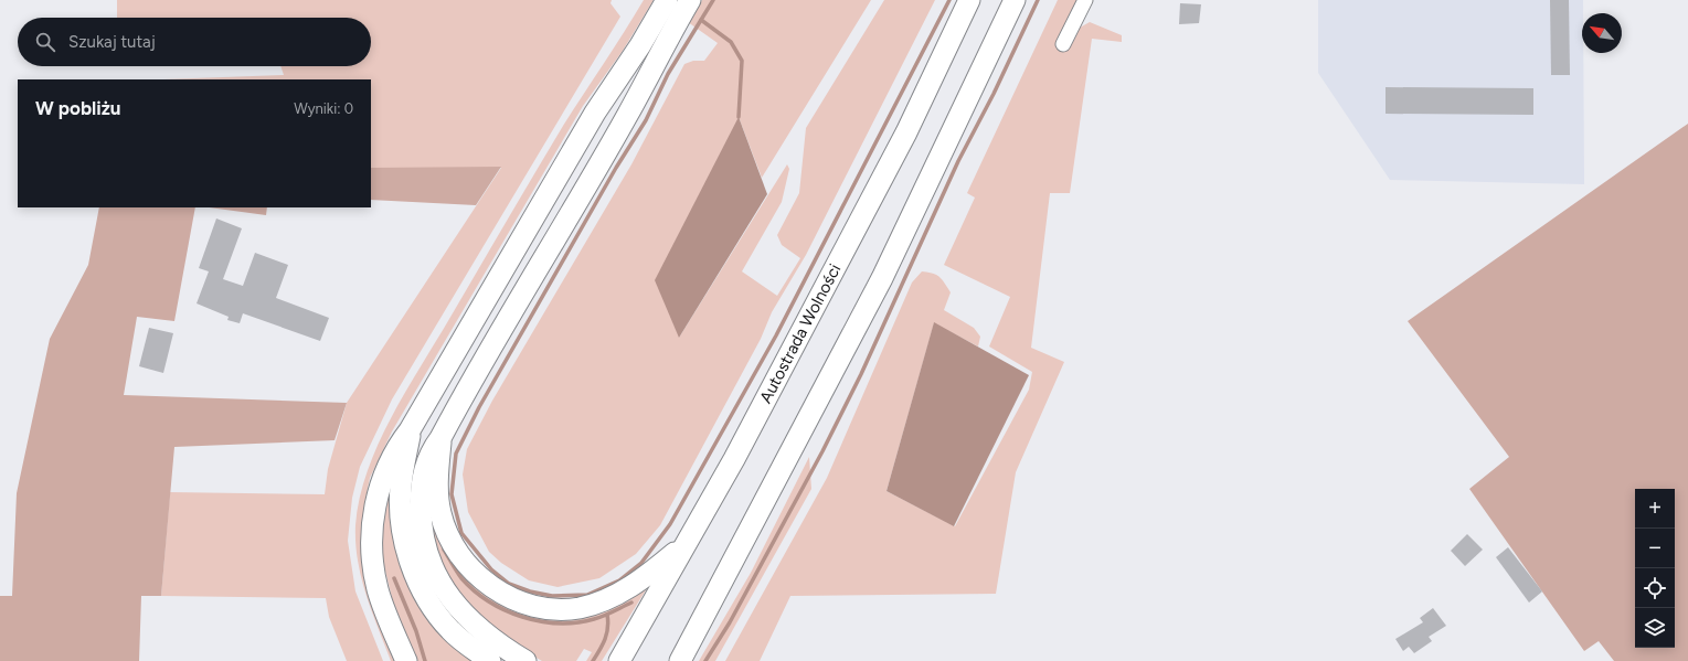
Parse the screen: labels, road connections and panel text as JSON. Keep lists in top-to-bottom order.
{
  "streets": {
    "highway": ["Autostrada Wolności"]
  },
  "north": "top left",
  "page": {
    "search": "Szukaj tutaj",
    "heading": ["W pobliżu", "Wyniki: 0"],
    "map_buttons": ["+", "−"]
  }
}
